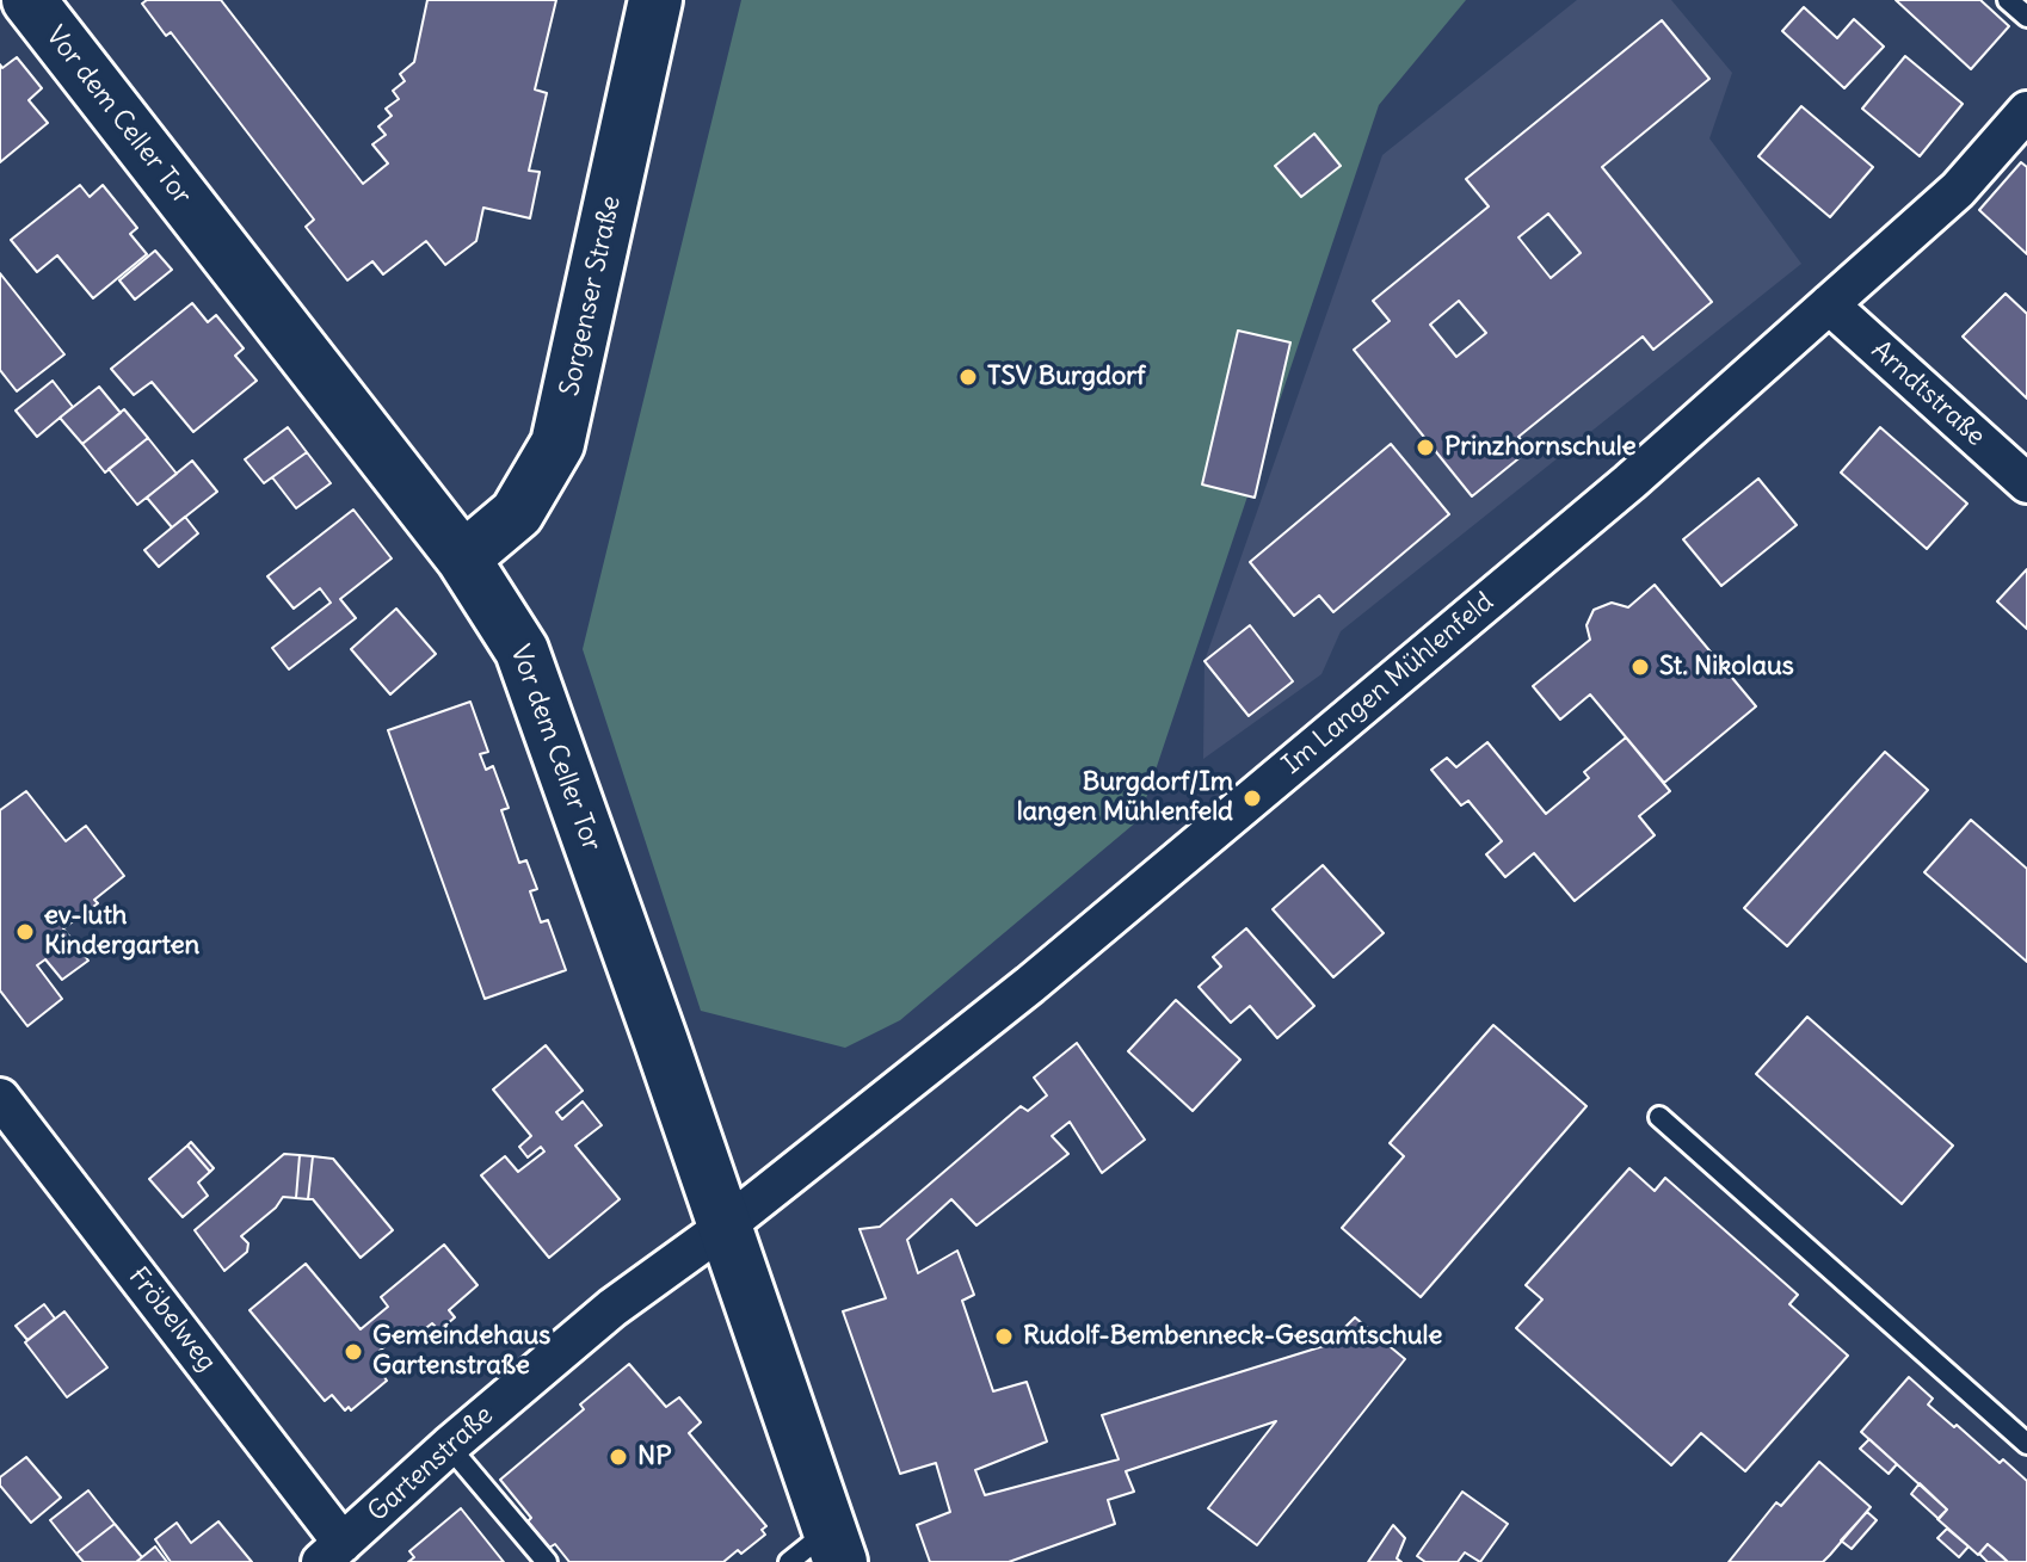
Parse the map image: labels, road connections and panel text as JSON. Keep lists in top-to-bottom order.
{
  "streets": {
    "main road": ["Vor dem Celler Tor", "Sorgenser Straße"],
    "street": [
      "Arndtstraße",
      "Im Langen Mühlenfeld",
      "Fröbelweg",
      "Gartenstraße"
    ]
  },
  "crossings": [
    ["Vor dem Celler Tor", "Sorgenser Straße"],
    ["Vor dem Celler Tor", "Im Langen Mühlenfeld"],
    ["Vor dem Celler Tor", "Gartenstraße"],
    ["Arndtstraße", "Im Langen Mühlenfeld"],
    ["Im Langen Mühlenfeld", "Gartenstraße"],
    ["Fröbelweg", "Gartenstraße"]
  ],
  "places": [
    "TSV Burgdorf",
    "Prinzhornschule",
    "St. Nikolaus",
    "Burgdorf/Im langen Mühlenfeld",
    "ev-luth Kindergarten",
    "Rudolf-Bembenneck-Gesamtschule",
    "Gemeindehaus Gartenstraße",
    "NP"
  ]
}
